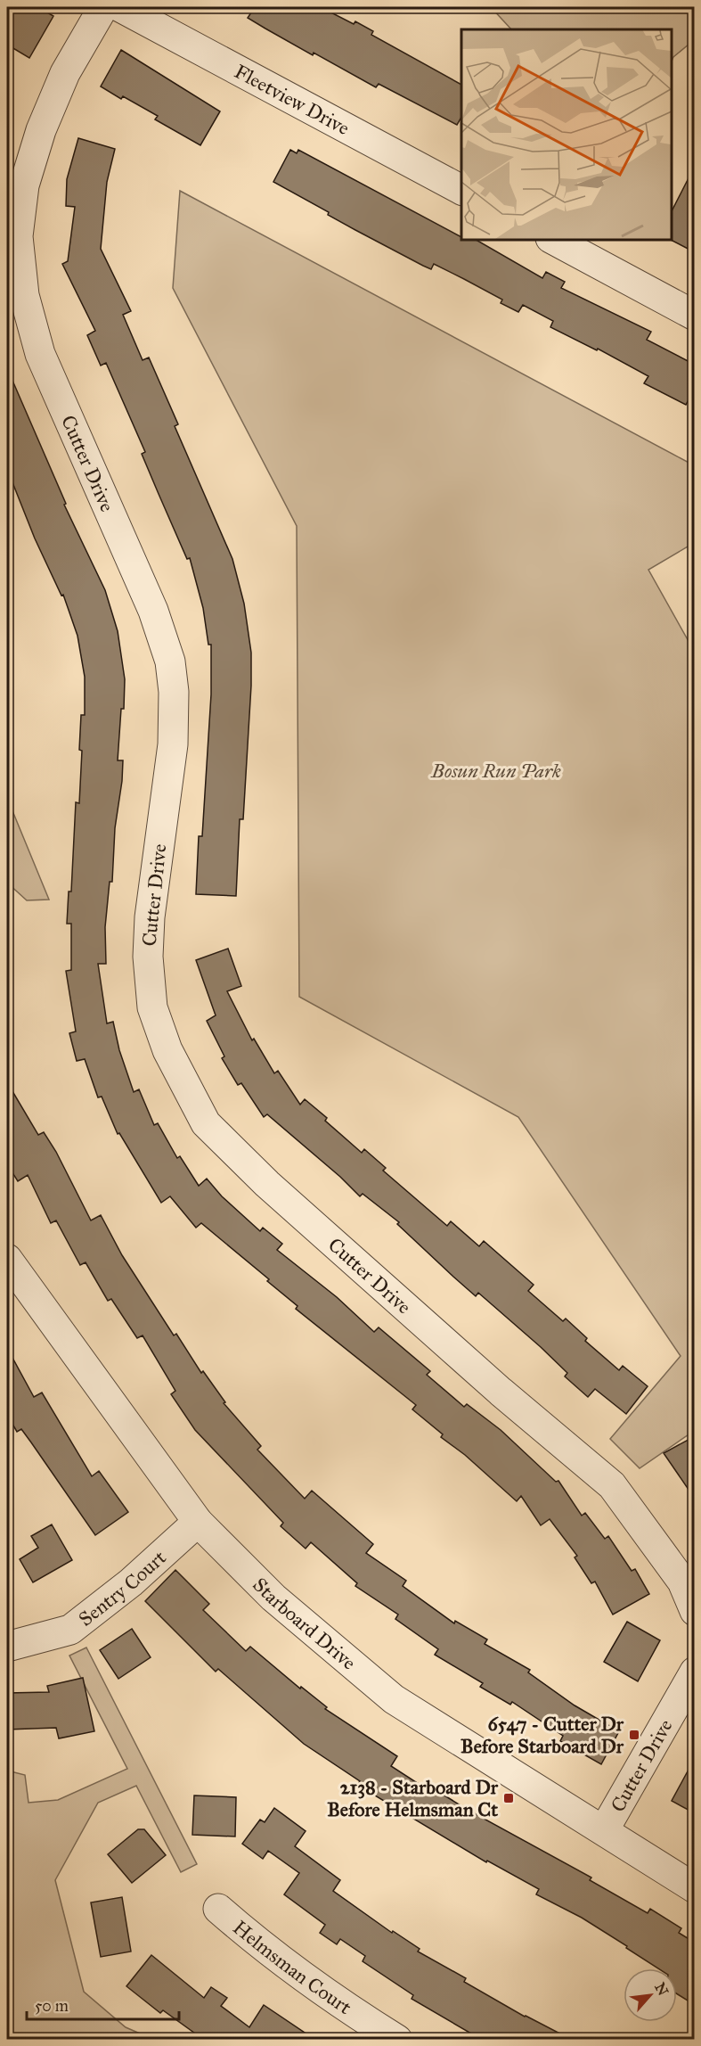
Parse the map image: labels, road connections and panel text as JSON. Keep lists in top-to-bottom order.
{
  "streets": {
    "street": [
      "Fleetview Drive",
      "Cutter Drive",
      "Sentry Court",
      "Starboard Drive",
      "Helmsman Court"
    ]
  },
  "crossings": [
    ["Cutter Drive", "Starboard Drive"],
    ["Sentry Court", "Starboard Drive"]
  ],
  "parks": ["Bosun Run Park"],
  "places": {
    "transit": ["6547 - Cutter Dr Before Starboard Dr", "2138 - Starboard Dr Before Helmsman Ct"]
  },
  "scale_bar": "50 m",
  "north": "top right"
}
